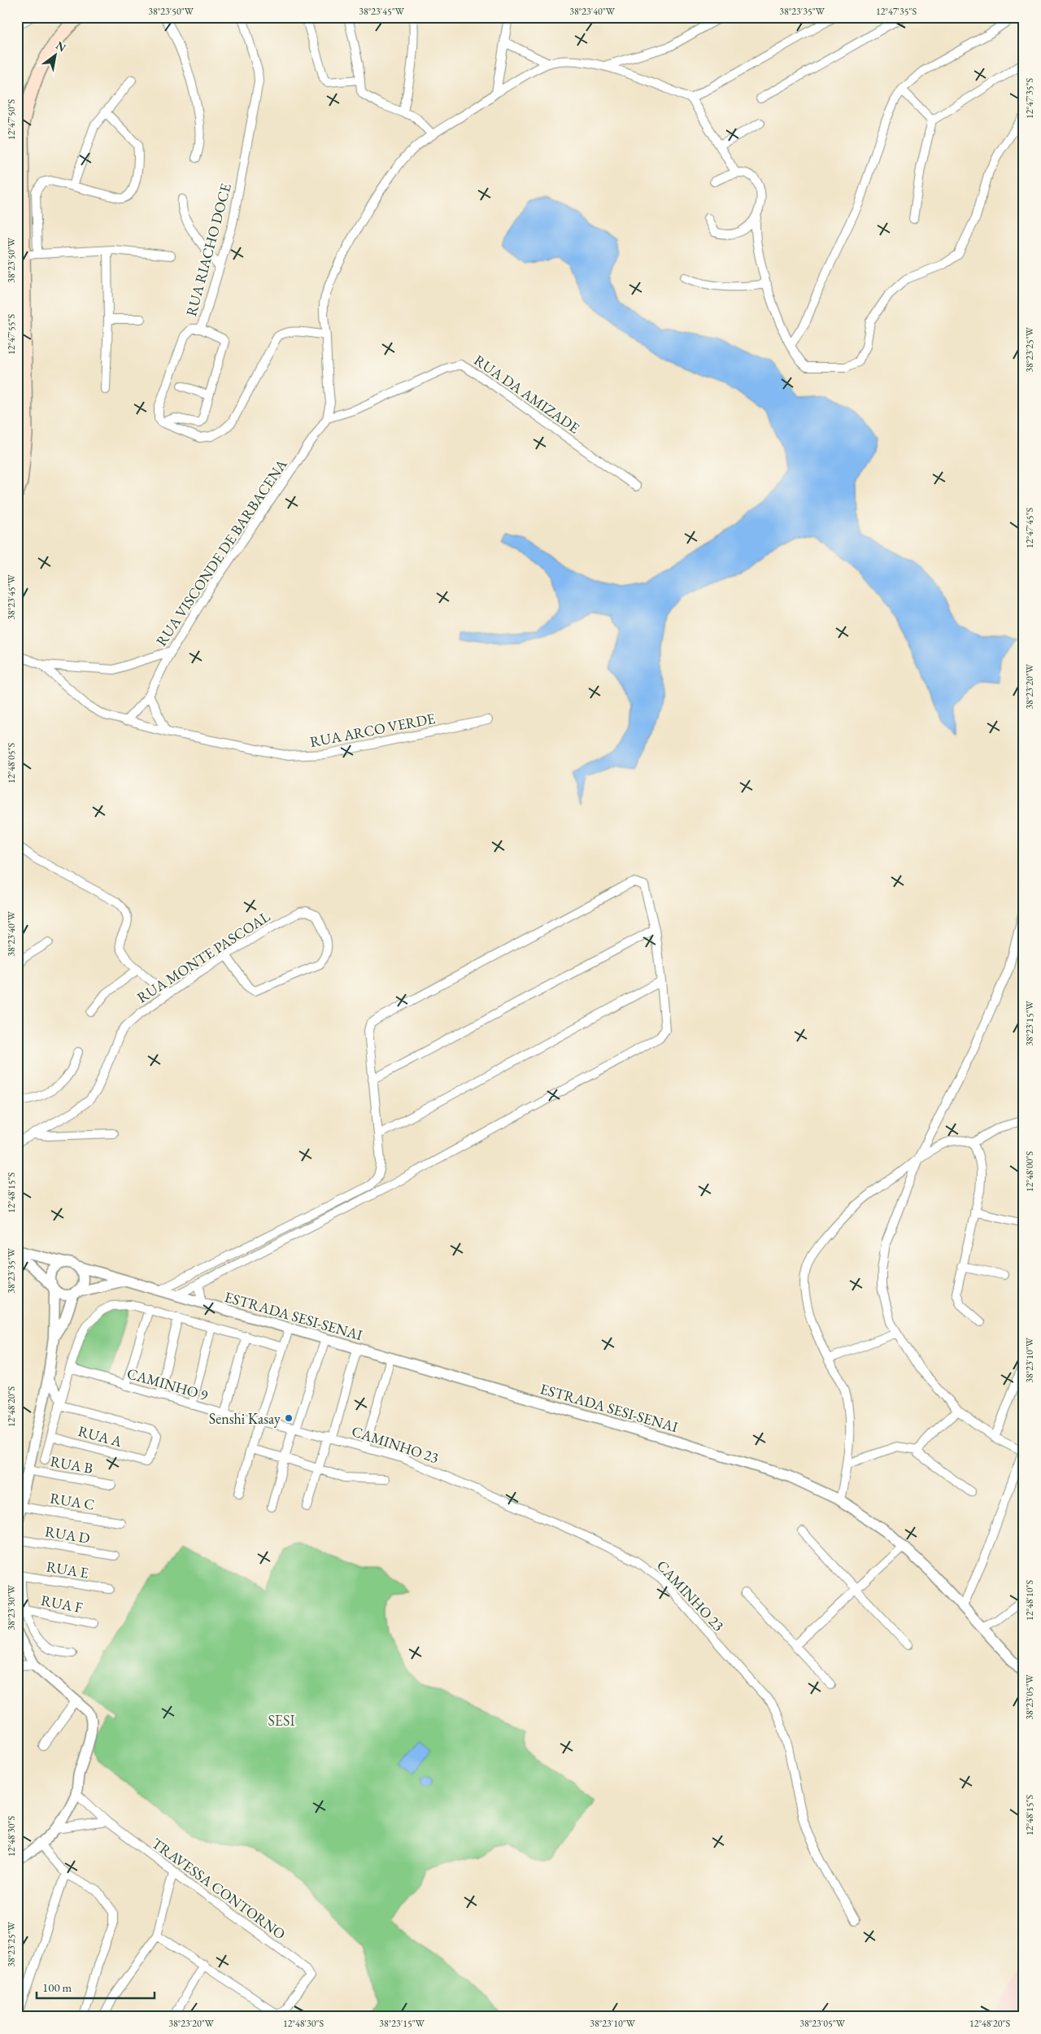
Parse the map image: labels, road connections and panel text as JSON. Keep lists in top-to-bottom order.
{
  "streets": {
    "street": [
      "RUA RIACHO DOCE",
      "RUA DA AMIZADE",
      "RUA VISCONDE DE BARBACENA",
      "RUA ARCO VERDE",
      "RUA MONTE PASCOAL",
      "ESTRADA SESI-SENAI",
      "CAMINHO 9",
      "RUA A",
      "CAMINHO 23",
      "RUA B",
      "RUA C",
      "RUA D",
      "RUA E",
      "RUA F",
      "TRAVESSA CONTORNO"
    ]
  },
  "crossings": [
    ["RUA DA AMIZADE", "RUA VISCONDE DE BARBACENA"],
    ["RUA VISCONDE DE BARBACENA", "RUA ARCO VERDE"],
    ["CAMINHO 9", "CAMINHO 23"],
    ["RUA E", "RUA F"]
  ],
  "parks": ["SESI"],
  "places": ["Senshi Kasay"],
  "scale_bar": "100 m",
  "north": "top right",
  "coordinates": [
    "38°23'50\"W",
    "38°23'45\"W",
    "38°23'40\"W",
    "38°23'35\"W",
    "12°47'35\"S",
    "12°47'50\"S",
    "12°47'55\"S",
    "38°23'25\"W",
    "12°47'45\"S",
    "38°23'20\"W",
    "12°48'05\"S",
    "38°23'15\"W",
    "12°48'00\"S",
    "12°48'15\"S",
    "38°23'10\"W",
    "12°48'20\"S",
    "12°48'10\"S",
    "38°23'30\"W",
    "38°23'05\"W",
    "12°48'30\"S"
  ]
}
